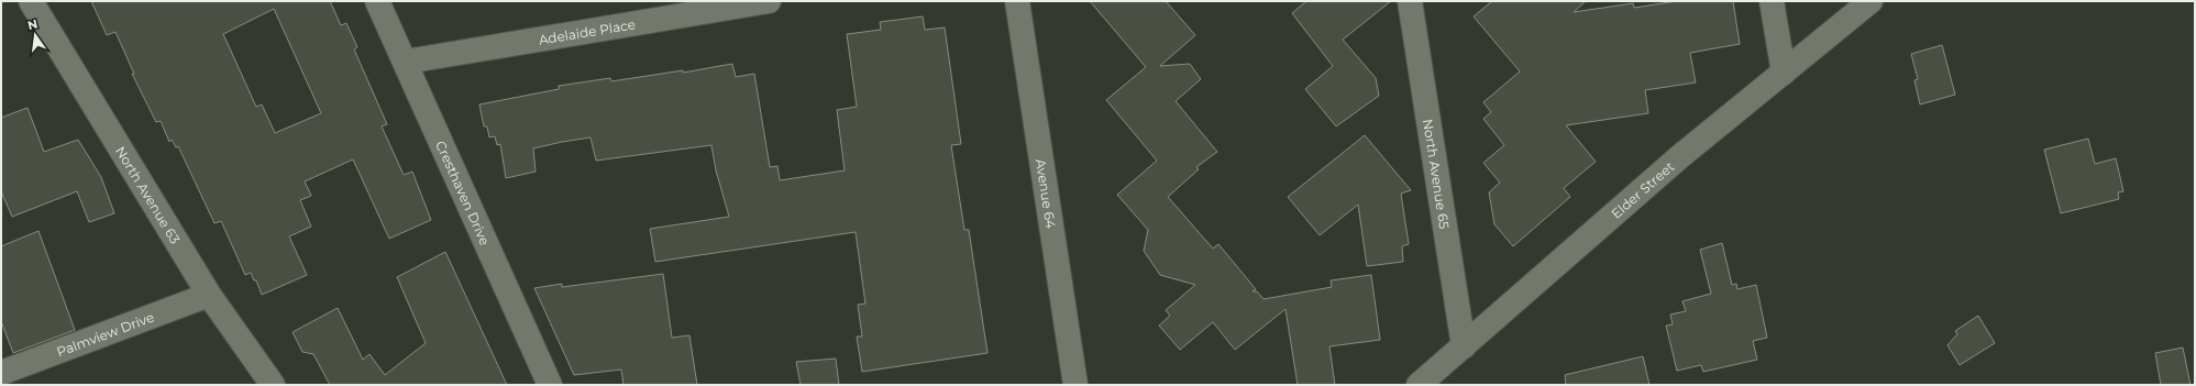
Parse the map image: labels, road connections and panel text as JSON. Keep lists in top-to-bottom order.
{
  "streets": {
    "street": [
      "Adelaide Place",
      "North Avenue 65",
      "Elder Street",
      "Cresthaven Drive",
      "Avenue 64",
      "North Avenue 63",
      "Palmview Drive"
    ]
  },
  "crossings": [
    ["Adelaide Place", "Cresthaven Drive"],
    ["North Avenue 65", "Elder Street"],
    ["North Avenue 63", "Palmview Drive"]
  ],
  "north": "top"
}
